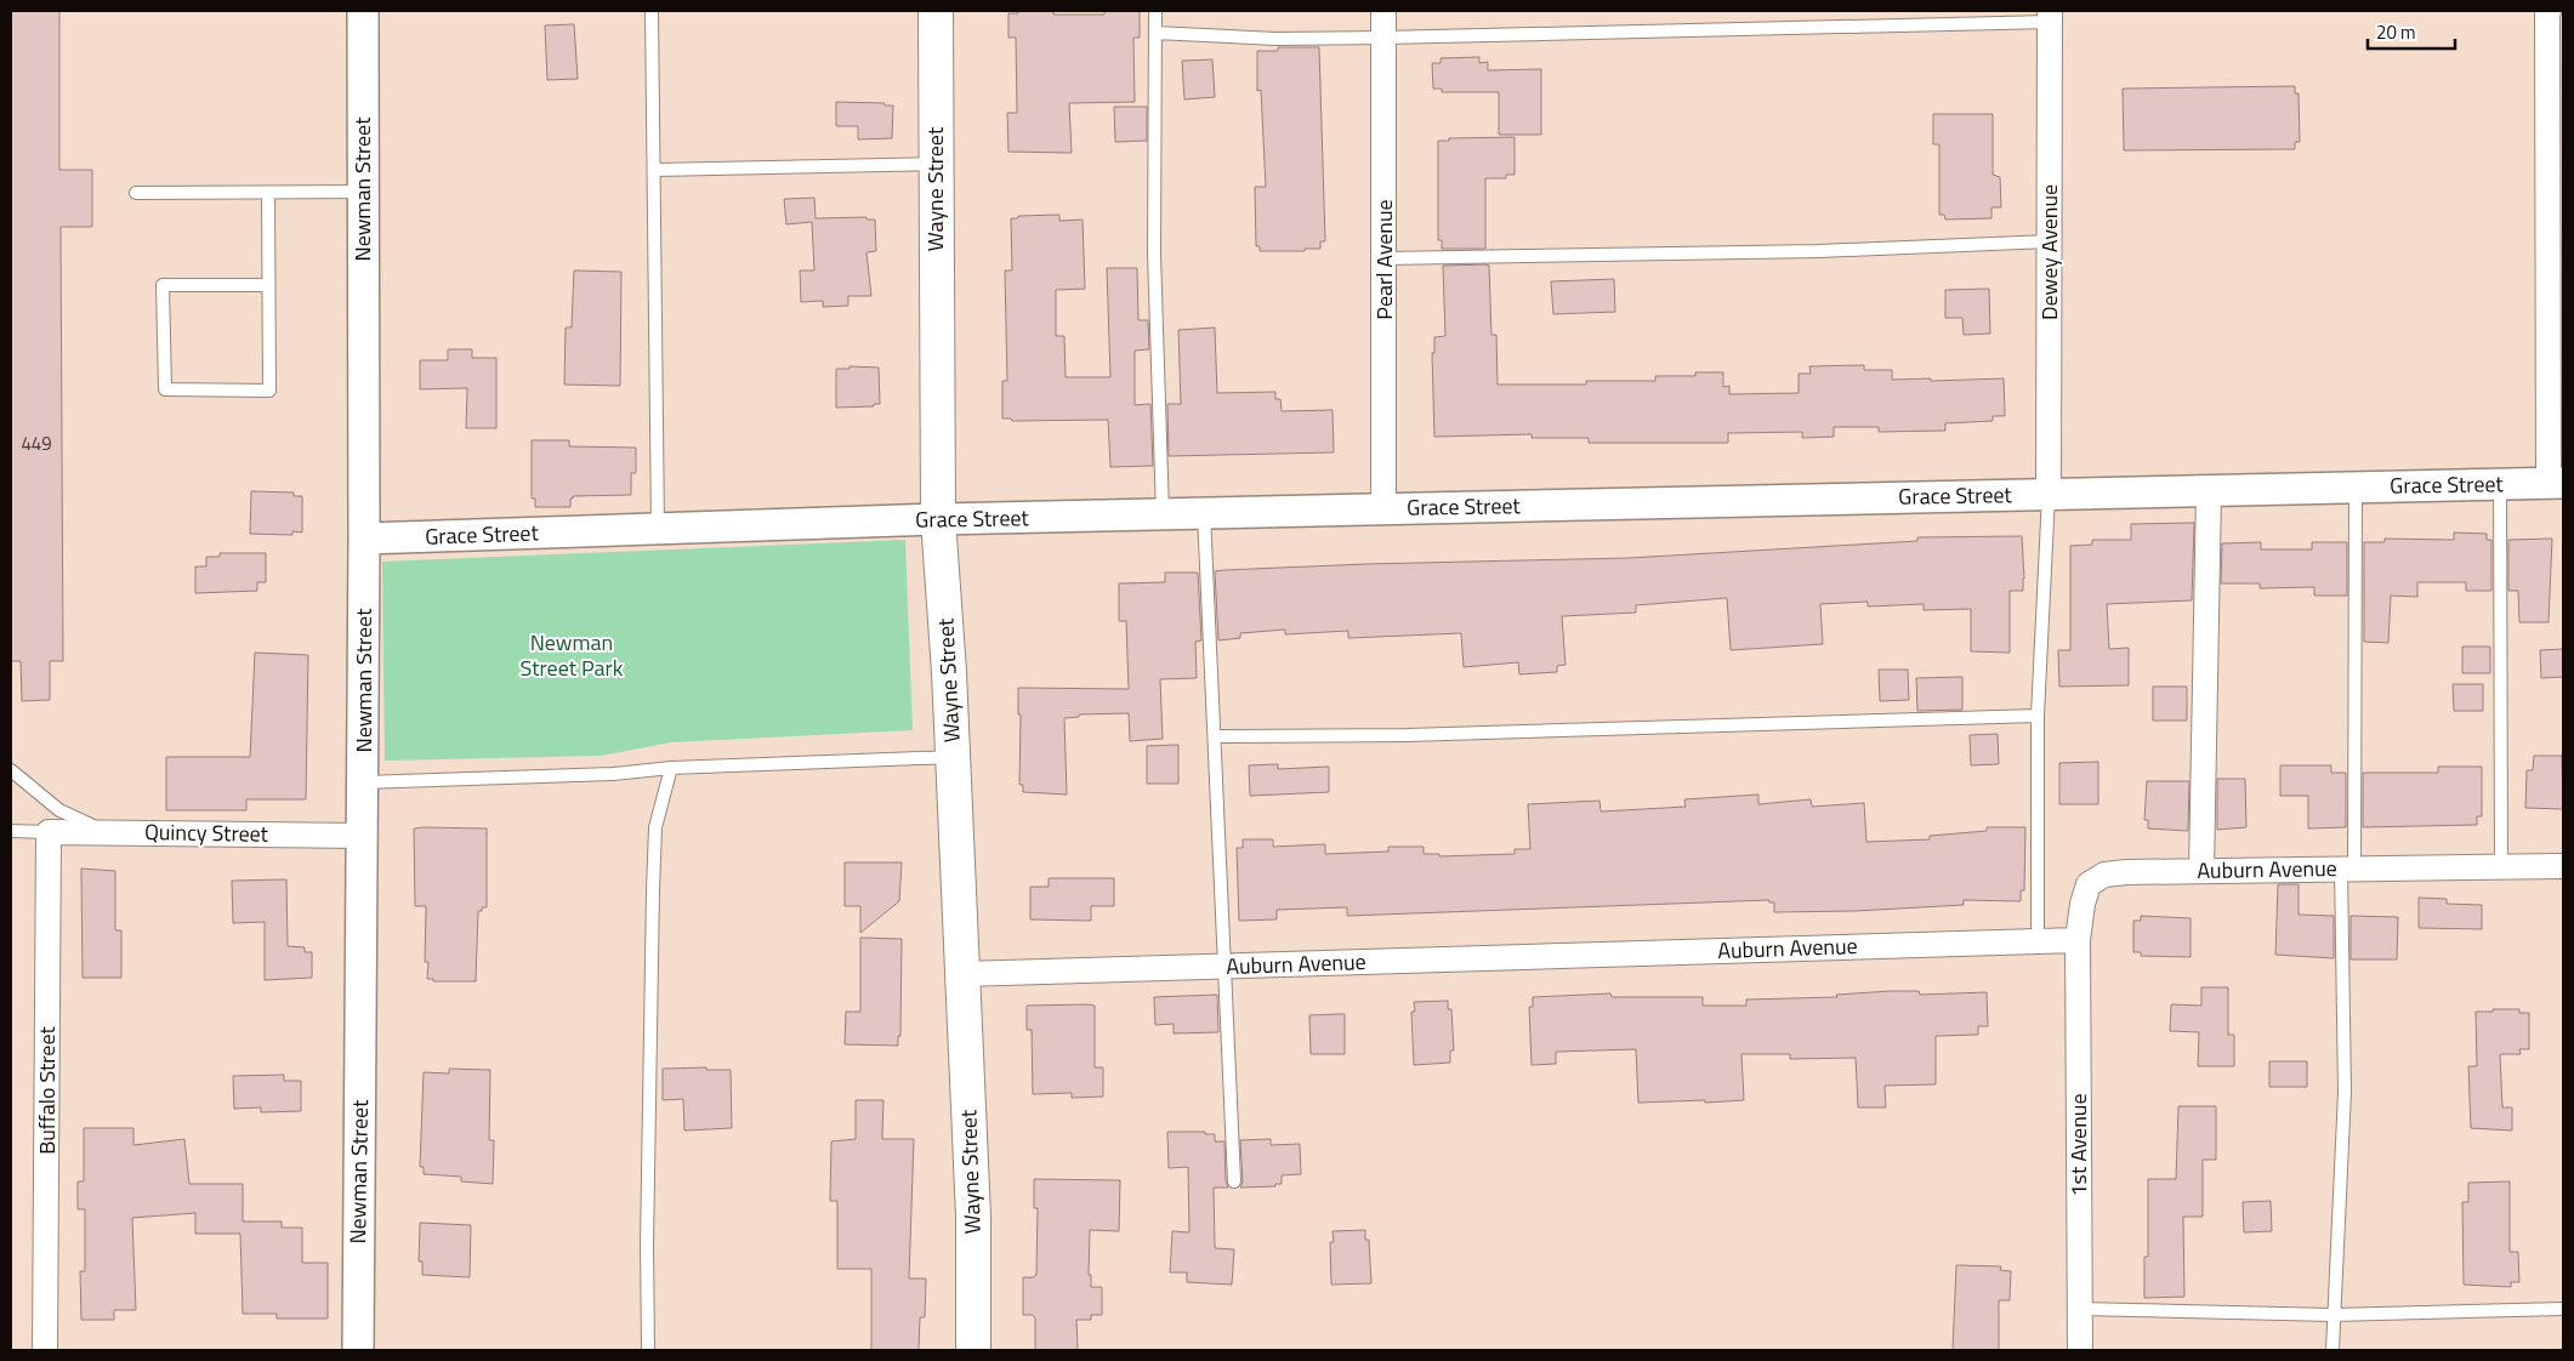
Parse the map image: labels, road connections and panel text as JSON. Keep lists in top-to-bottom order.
{
  "streets": {
    "main road": ["Wayne Street"],
    "street": [
      "Newman Street",
      "Dewey Avenue",
      "Pearl Avenue",
      "Grace Street",
      "Quincy Street",
      "Auburn Avenue",
      "Buffalo Street",
      "1st Avenue"
    ]
  },
  "crossings": [
    ["Newman Street", "Grace Street"],
    ["Newman Street", "Quincy Street"],
    ["Wayne Street", "Grace Street"],
    ["Wayne Street", "Auburn Avenue"],
    ["Dewey Avenue", "Grace Street"],
    ["Pearl Avenue", "Grace Street"],
    ["Quincy Street", "Buffalo Street"],
    ["Auburn Avenue", "1st Avenue"]
  ],
  "parks": ["Newman Street Park"],
  "house_numbers": ["449"],
  "scale_bar": "20 m"
}
